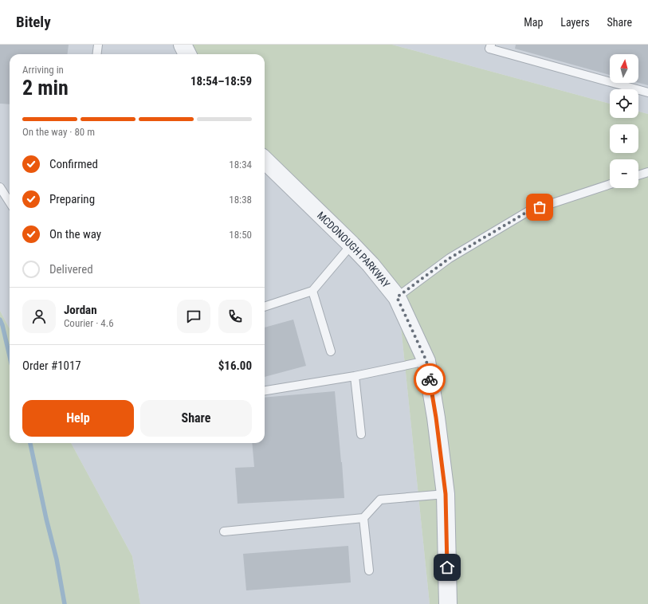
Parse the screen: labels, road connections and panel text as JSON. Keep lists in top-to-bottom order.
{
  "streets": {
    "street": ["MCDONOUGH PARKWAY"]
  },
  "north": "top",
  "page": {
    "header": "Bitely",
    "nav": ["Map", "Layers", "Share"],
    "map_buttons": ["+", "−"],
    "heading": ["2 min", "Arriving in", "18:54–18:59"],
    "panel": [
      "Jordan",
      "Courier · 4.6",
      "Order #1017",
      "$16.00"
    ],
    "bar": "On the way · 80 m",
    "list": [
      ["Confirmed", "18:34"],
      ["Preparing", "18:38"],
      ["On the way", "18:50"],
      "Delivered"
    ],
    "buttons": ["Help", "Share"]
  }
}
